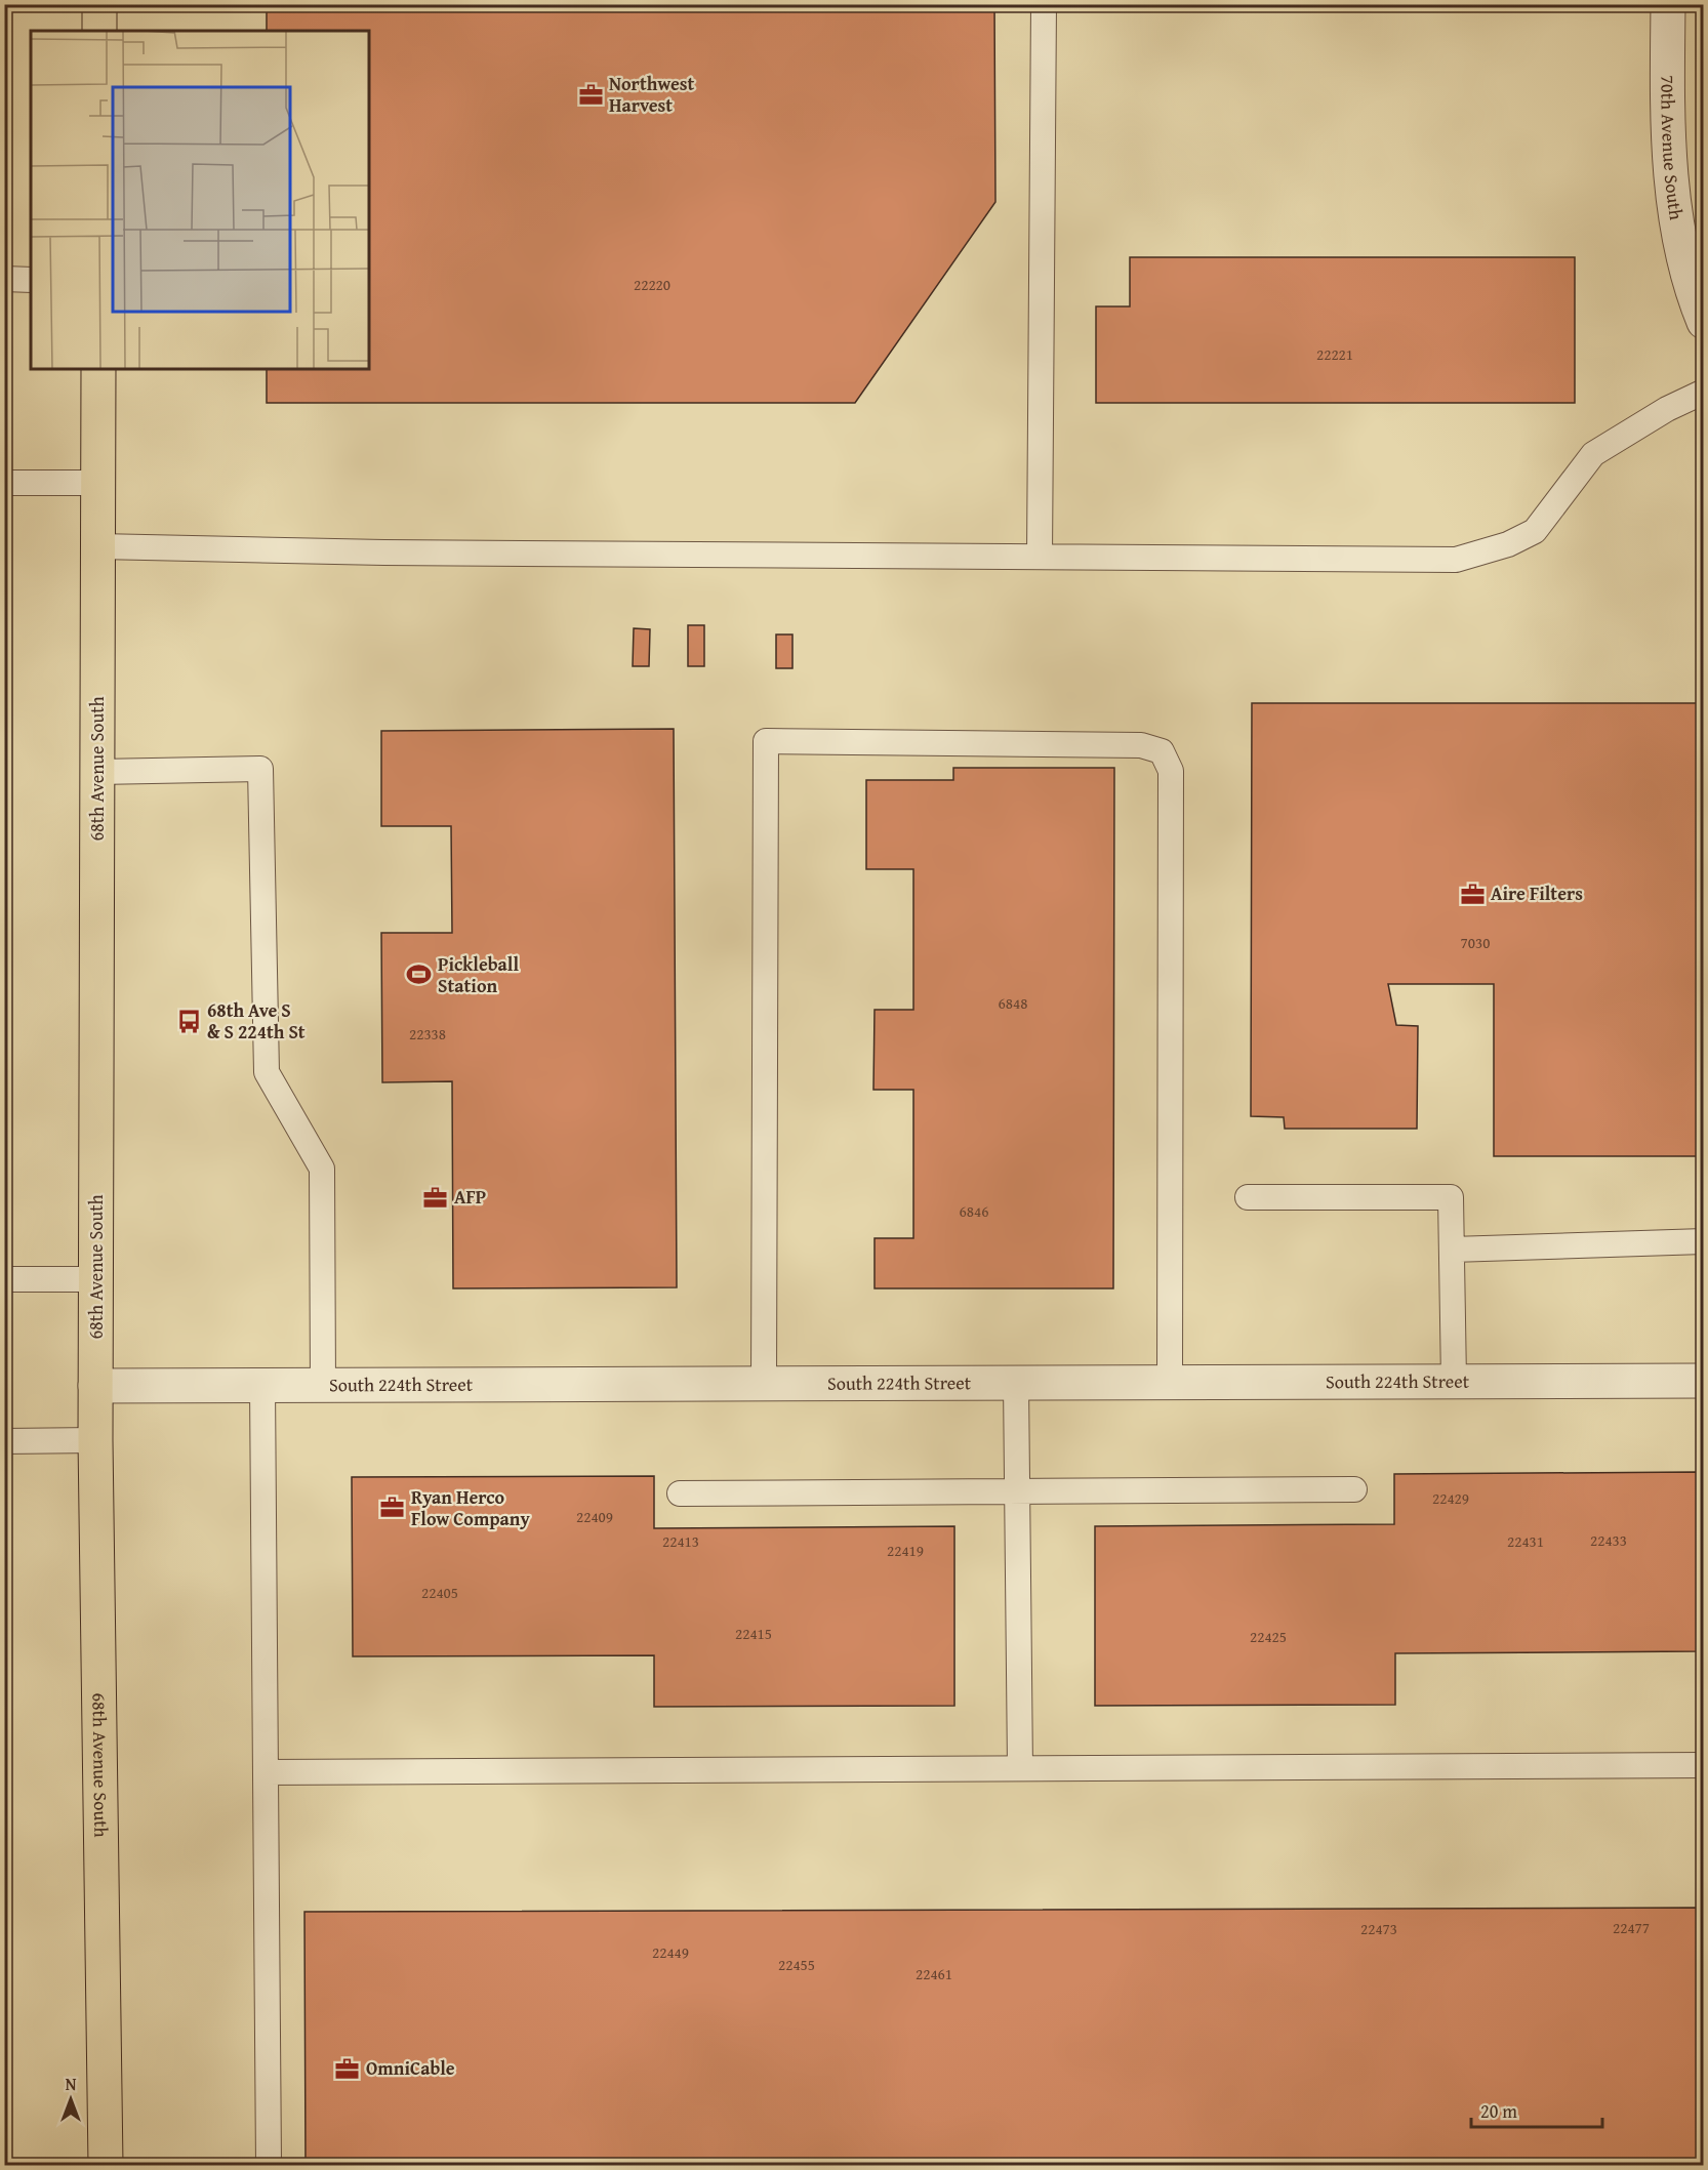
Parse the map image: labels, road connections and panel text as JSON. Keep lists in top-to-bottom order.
{
  "streets": {
    "main road": ["68th Avenue South"],
    "street": ["70th Avenue South", "South 224th Street"]
  },
  "crossings": [
    ["68th Avenue South", "South 224th Street"]
  ],
  "places": {
    "office": [
      "Northwest Harvest",
      "Aire Filters",
      "AFP",
      "Ryan Herco Flow Company",
      "OmniCable"
    ],
    "sports": ["Pickleball Station"],
    "bus stop": ["68th Ave S & S 224th St"]
  },
  "house_numbers": [
    "22220",
    "22221",
    "7030",
    "6848",
    "22338",
    "6846",
    "22429",
    "22409",
    "22433",
    "22413",
    "22431",
    "22419",
    "22405",
    "22415",
    "22425",
    "22477",
    "22473",
    "22449",
    "22455",
    "22461"
  ],
  "scale_bar": "20 m",
  "north": "top"
}
